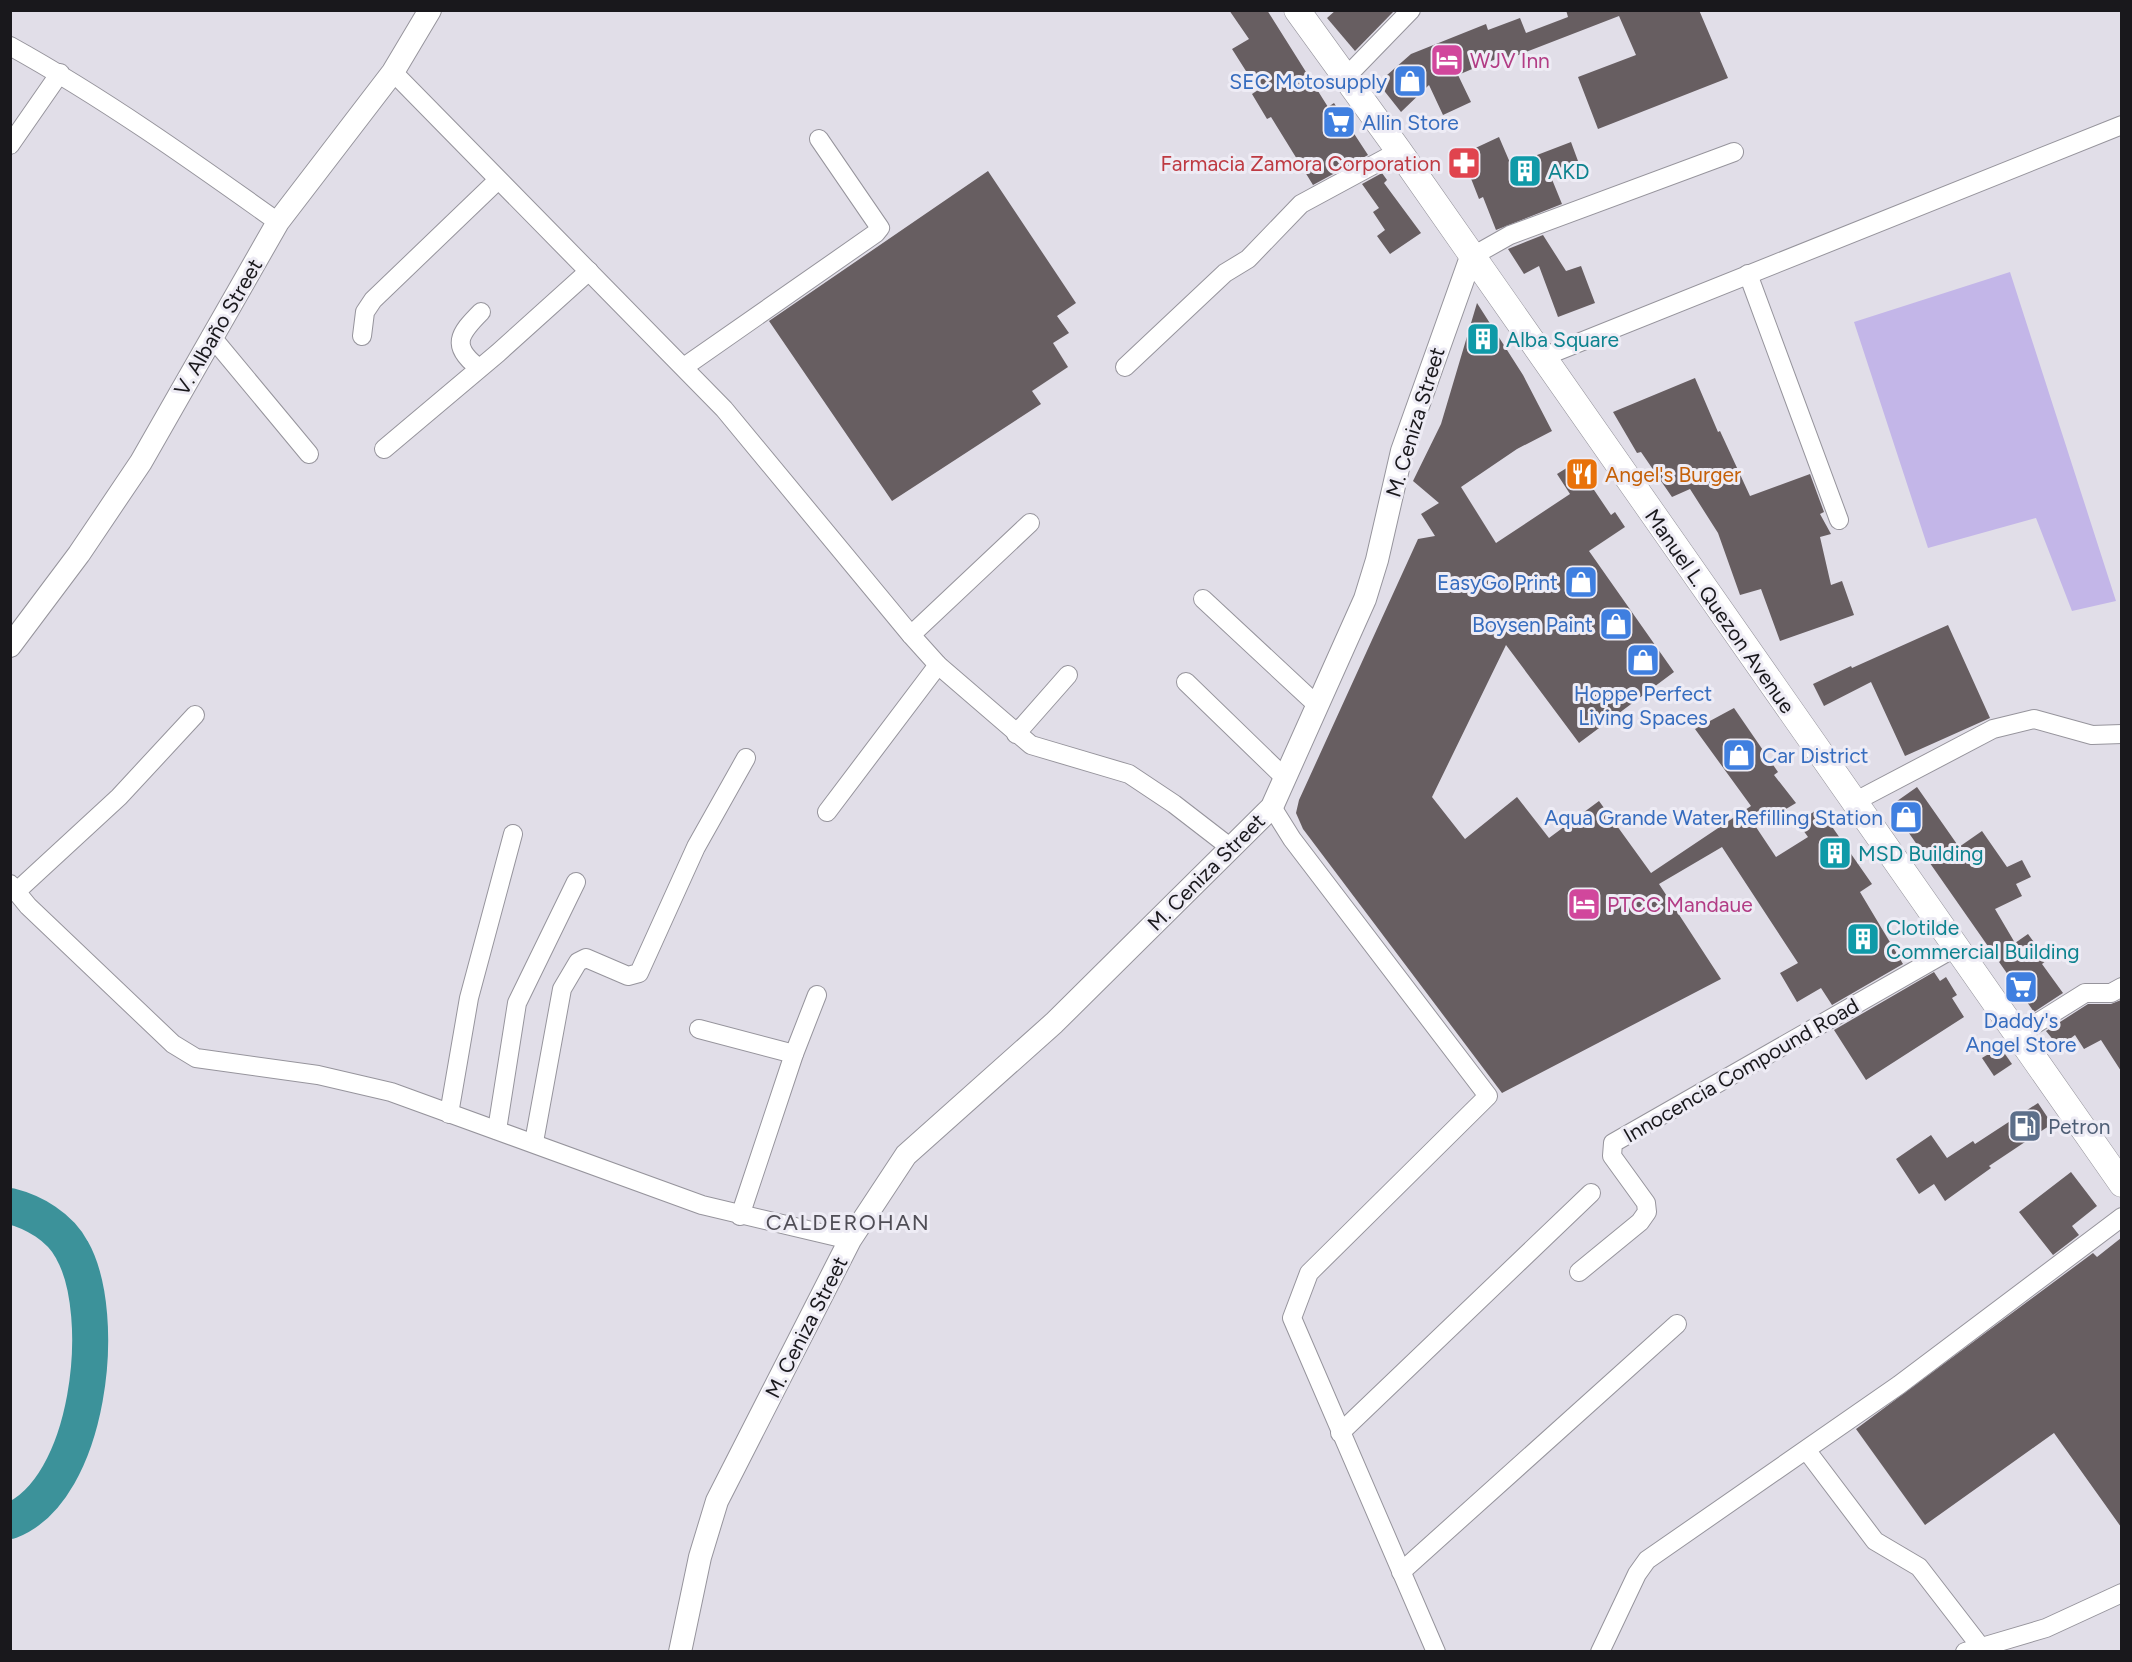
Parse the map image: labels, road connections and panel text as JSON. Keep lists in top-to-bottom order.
{
  "streets": {
    "main road": ["Manuel L. Quezon Avenue"],
    "street": ["V. Albaño Street", "M. Ceniza Street", "Innocencia Compound Road"]
  },
  "crossings": [
    ["M. Ceniza Street", "Manuel L. Quezon Avenue"],
    ["Manuel L. Quezon Avenue", "Innocencia Compound Road"]
  ],
  "districts": ["CALDEROHAN"],
  "places": {
    "hotel": ["WJV Inn", "PTCC Mandaue"],
    "shop": [
      "SEC Motosupply",
      "EasyGo Print",
      "Boysen Paint",
      "Hoppe Perfect Living Spaces",
      "Car District",
      "Aqua Grande Water Refilling Station"
    ],
    "supermarket": ["Allin Store", "Daddy's Angel Store"],
    "pharmacy": ["Farmacia Zamora Corporation"],
    "building": [
      "AKD",
      "Alba Square",
      "MSD Building",
      "Clotilde Commercial Building"
    ],
    "restaurant": ["Angel's Burger"],
    "fuel station": ["Petron"]
  }
}
